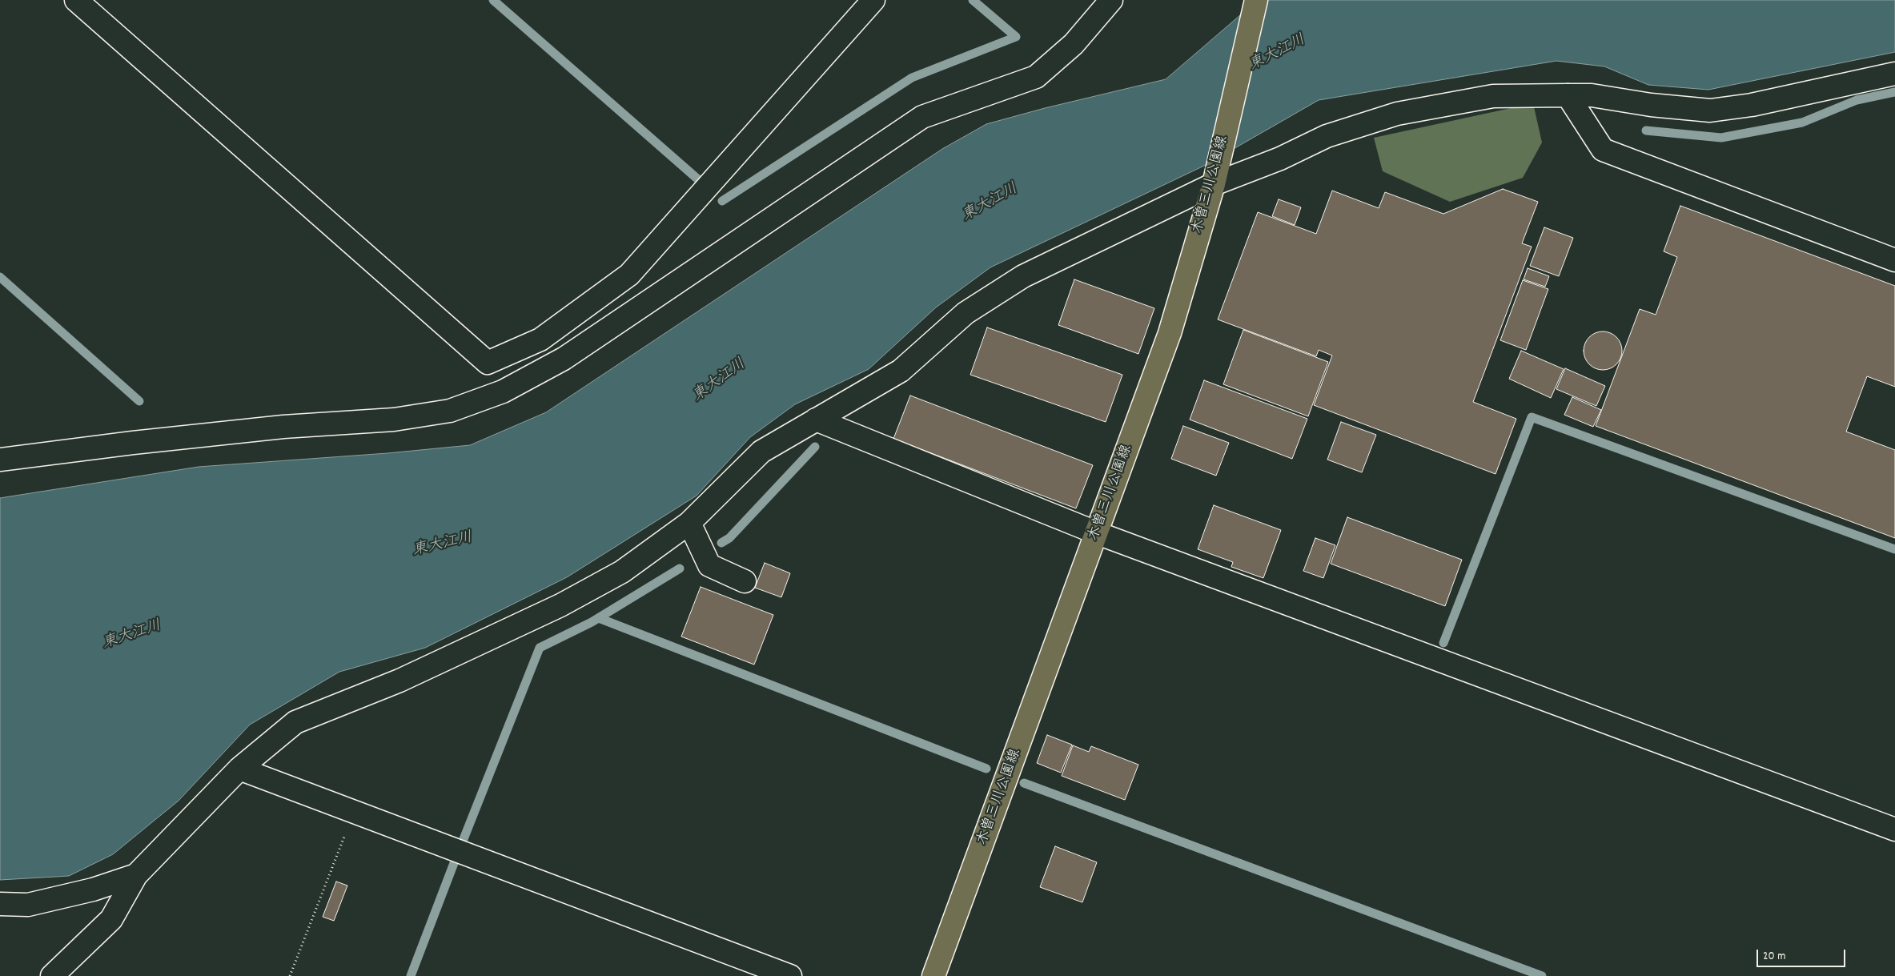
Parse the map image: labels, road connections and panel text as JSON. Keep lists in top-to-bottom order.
{
  "streets": {
    "main road": ["木曽三川公園線"]
  },
  "water": ["東大江川"],
  "scale_bar": "20 m"
}
